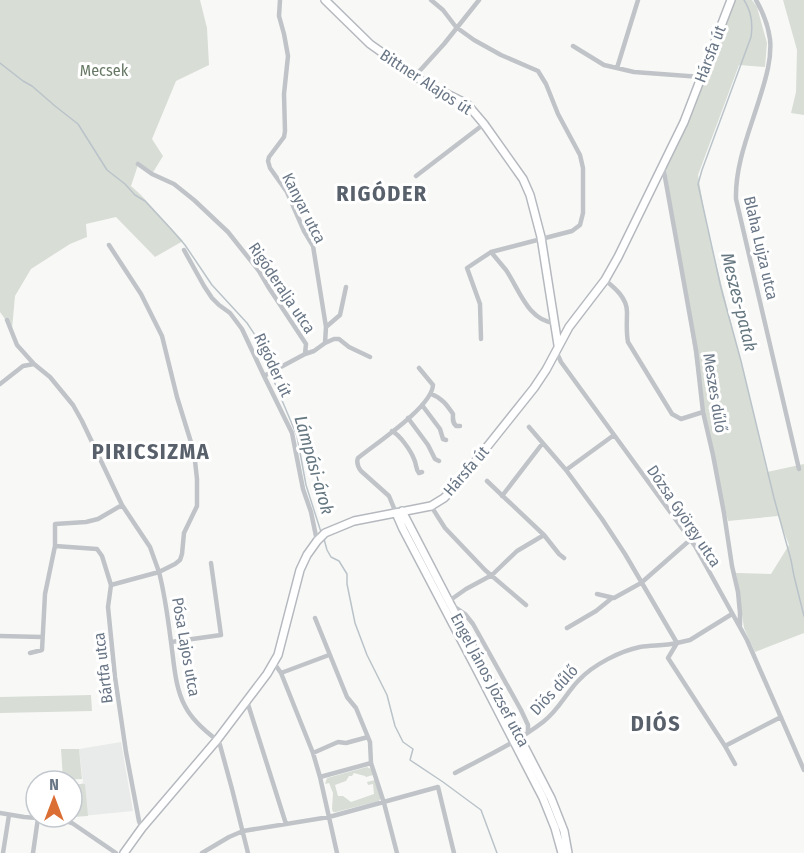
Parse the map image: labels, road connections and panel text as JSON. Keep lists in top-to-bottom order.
{
  "streets": {
    "street": [
      "Hársfa út",
      "Bittner Alajos út",
      "Kanyar utca",
      "Blaha Lujza utca",
      "Rigóderalja utca",
      "Rigóder út",
      "Meszes dűlő",
      "Dózsa György utca",
      "Pósa Lajos utca",
      "Bártfa utca",
      "Engel János József utca",
      "Diós dűlő"
    ]
  },
  "crossings": [
    ["Hársfa út", "Bittner Alajos út"],
    ["Hársfa út", "Rigóder út"],
    ["Hársfa út", "Meszes dűlő"],
    ["Hársfa út", "Dózsa György utca"],
    ["Hársfa út", "Engel János József utca"],
    ["Bittner Alajos út", "Dózsa György utca"],
    ["Rigóderalja utca", "Rigóder út"],
    ["Meszes dűlő", "Dózsa György utca"],
    ["Dózsa György utca", "Diós dűlő"],
    ["Engel János József utca", "Diós dűlő"]
  ],
  "districts": ["RIGÓDER", "PIRICSIZMA", "DIÓS"],
  "water": ["Meszes-patak", "Lámpási-árok"],
  "parks": ["Mecsek"],
  "north": "top"
}
